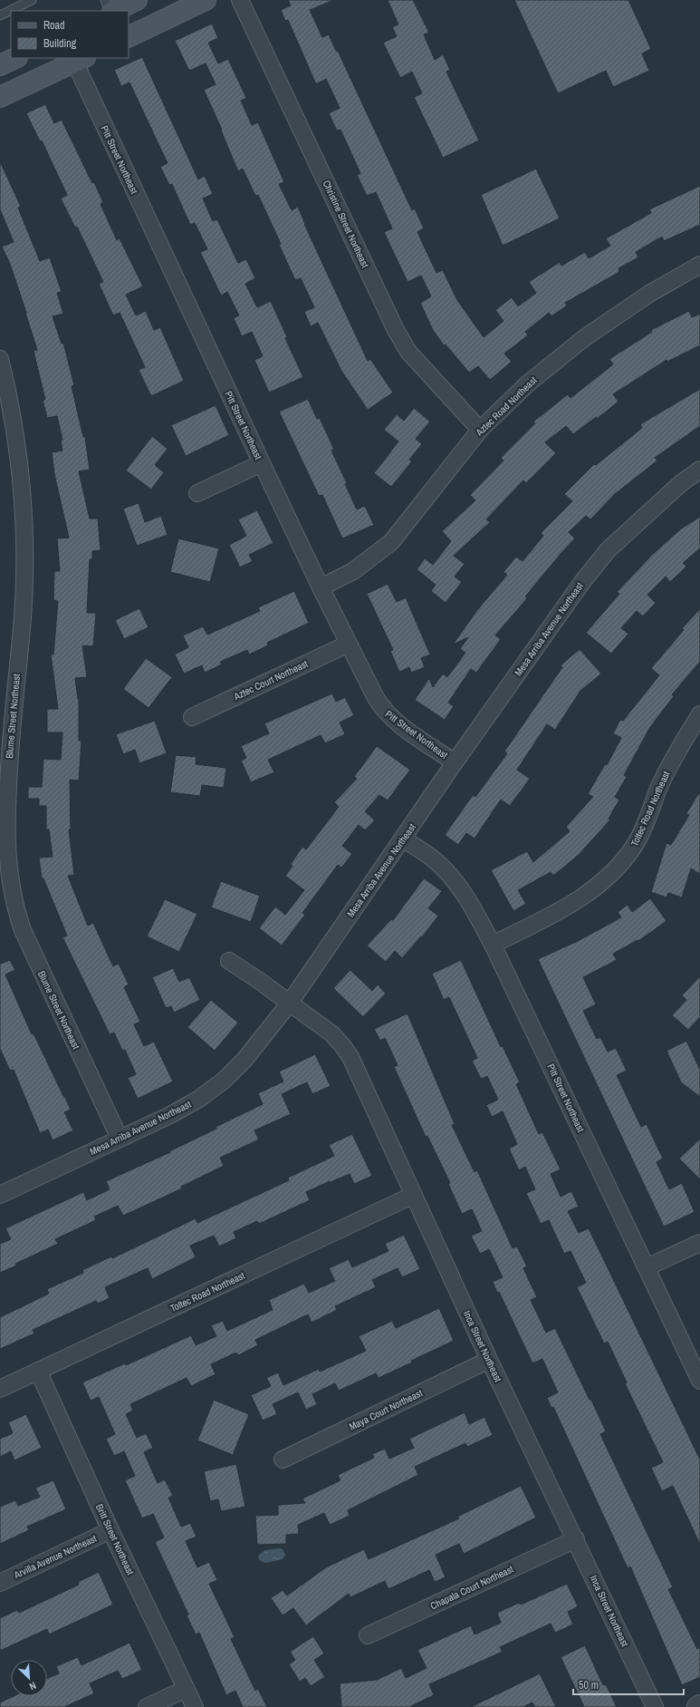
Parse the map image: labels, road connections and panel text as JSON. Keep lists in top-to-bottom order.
{
  "streets": {
    "street": [
      "Pitt Street Northeast",
      "Christine Street Northeast",
      "Aztec Road Northeast",
      "Mesa Arriba Avenue Northeast",
      "Aztec Court Northeast",
      "Blume Street Northeast",
      "Toltec Road Northeast",
      "Inca Street Northeast",
      "Maya Court Northeast",
      "Britt Street Northeast",
      "Arvilla Avenue Northeast",
      "Chapala Court Northeast"
    ]
  },
  "crossings": [
    ["Pitt Street Northeast", "Aztec Road Northeast"],
    ["Pitt Street Northeast", "Mesa Arriba Avenue Northeast"],
    ["Pitt Street Northeast", "Aztec Court Northeast"],
    ["Pitt Street Northeast", "Toltec Road Northeast"],
    ["Christine Street Northeast", "Aztec Road Northeast"],
    ["Mesa Arriba Avenue Northeast", "Blume Street Northeast"],
    ["Mesa Arriba Avenue Northeast", "Inca Street Northeast"],
    ["Toltec Road Northeast", "Inca Street Northeast"],
    ["Toltec Road Northeast", "Britt Street Northeast"],
    ["Inca Street Northeast", "Maya Court Northeast"],
    ["Inca Street Northeast", "Chapala Court Northeast"],
    ["Britt Street Northeast", "Arvilla Avenue Northeast"]
  ],
  "legend": ["Road", "Building"],
  "scale_bar": "50 m",
  "north": "bottom right"
}
